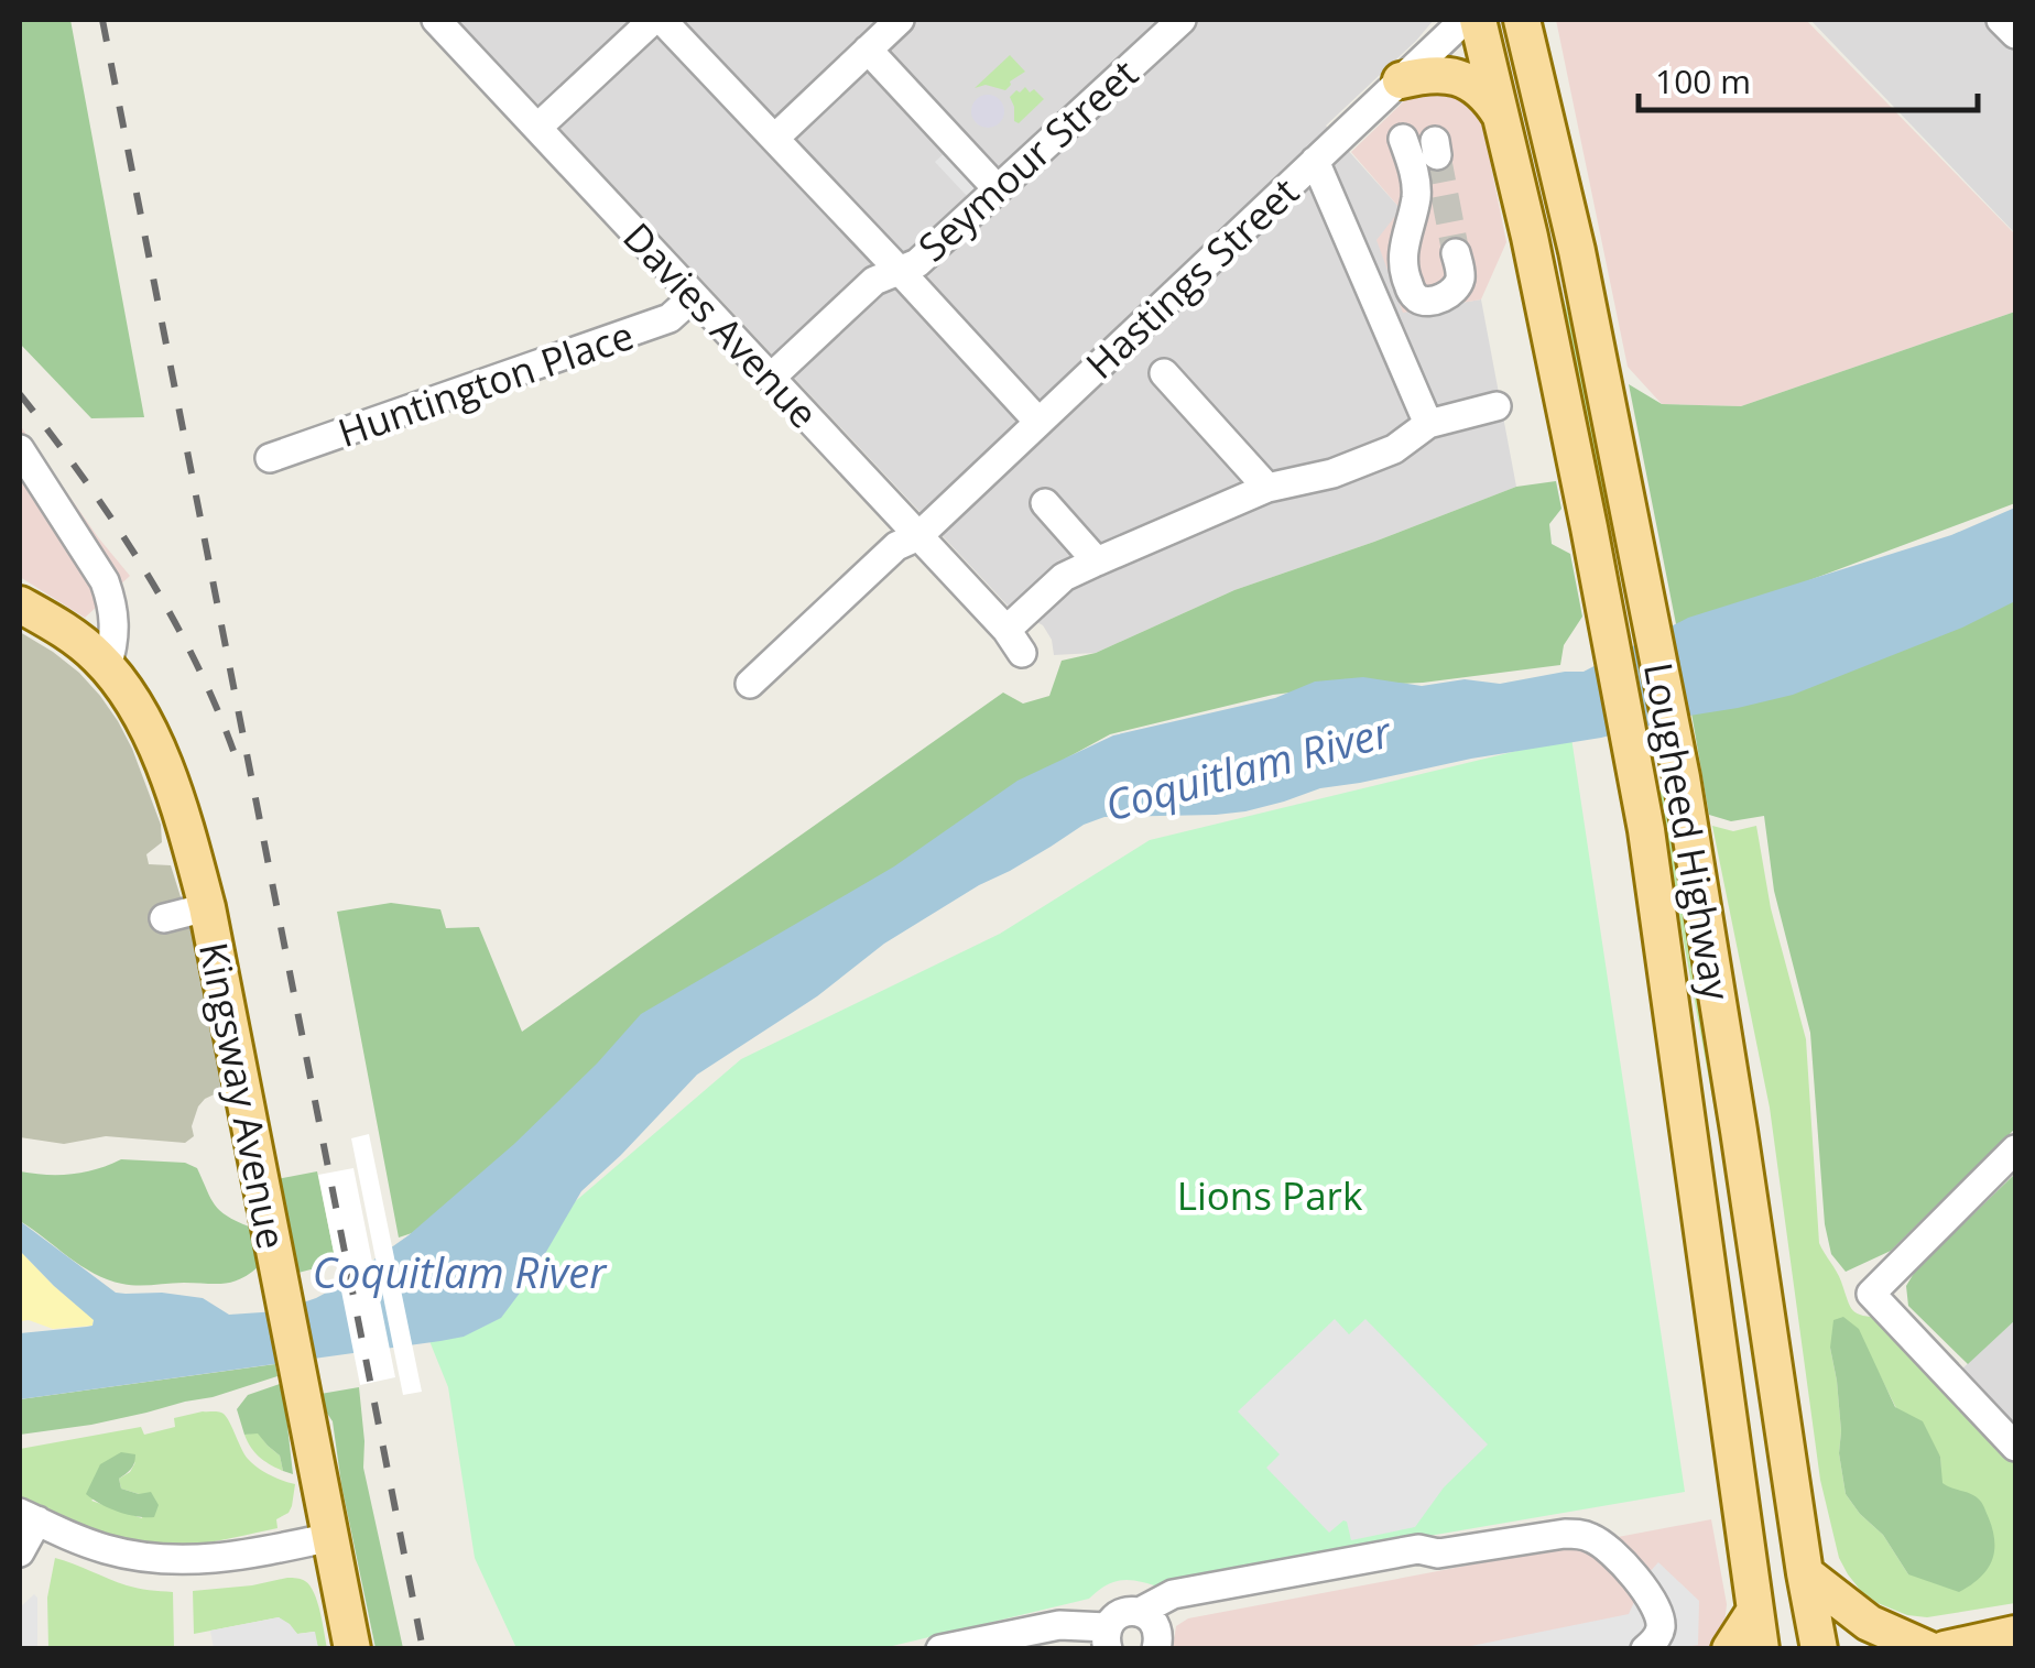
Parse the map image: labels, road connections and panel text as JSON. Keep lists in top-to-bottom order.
{
  "streets": {
    "main road": ["Lougheed Highway", "Kingsway Avenue"],
    "street": [
      "Seymour Street",
      "Hastings Street",
      "Davies Avenue",
      "Huntington Place"
    ]
  },
  "crossings": [
    ["Seymour Street", "Davies Avenue"],
    ["Hastings Street", "Davies Avenue"],
    ["Davies Avenue", "Huntington Place"]
  ],
  "water": ["Coquitlam River"],
  "parks": ["Lions Park"],
  "scale_bar": "100 m"
}
